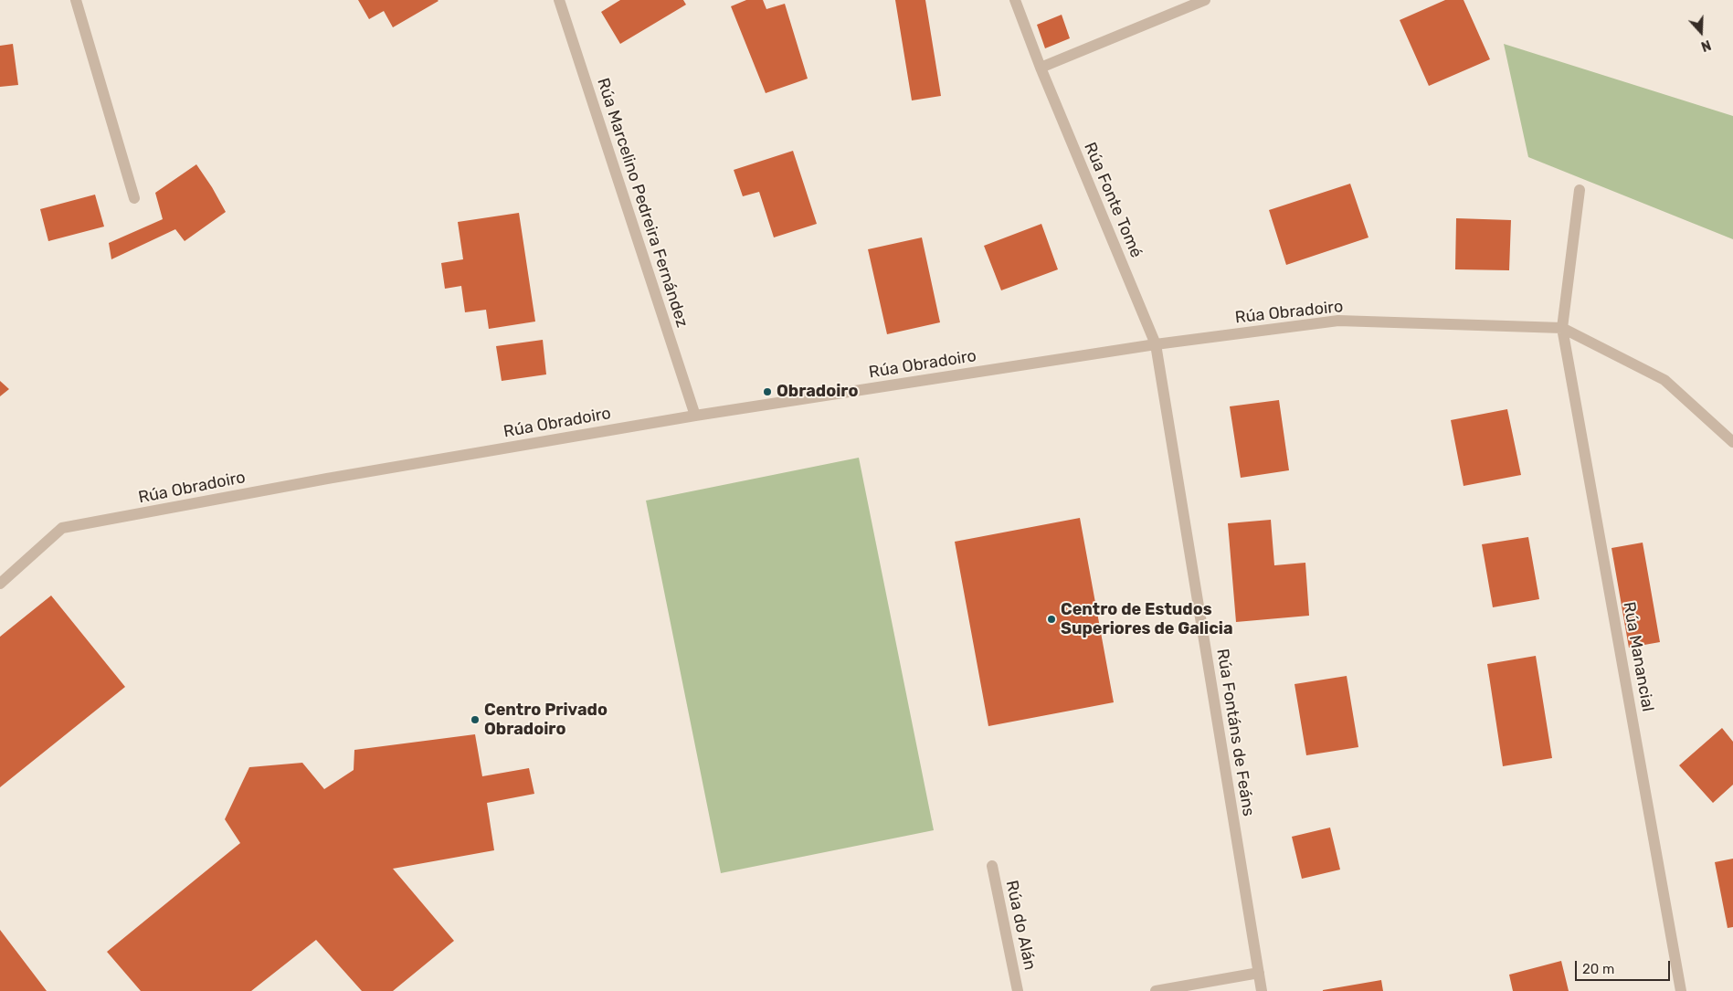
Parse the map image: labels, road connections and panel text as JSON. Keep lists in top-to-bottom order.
{
  "streets": {
    "street": [
      "Rúa Fonte Tomé",
      "Rúa Marcelino Pedreira Fernández",
      "Rúa Obradoiro",
      "Rúa Manancial",
      "Rúa Fontáns de Feáns",
      "Rúa do Alán"
    ]
  },
  "crossings": [
    ["Rúa Fonte Tomé", "Rúa Obradoiro"],
    ["Rúa Fonte Tomé", "Rúa Fontáns de Feáns"],
    ["Rúa Marcelino Pedreira Fernández", "Rúa Obradoiro"],
    ["Rúa Obradoiro", "Rúa Manancial"],
    ["Rúa Obradoiro", "Rúa Fontáns de Feáns"]
  ],
  "places": ["Obradoiro", "Centro de Estudos Superiores de Galicia", "Centro Privado Obradoiro"],
  "scale_bar": "20 m",
  "north": "bottom"
}
